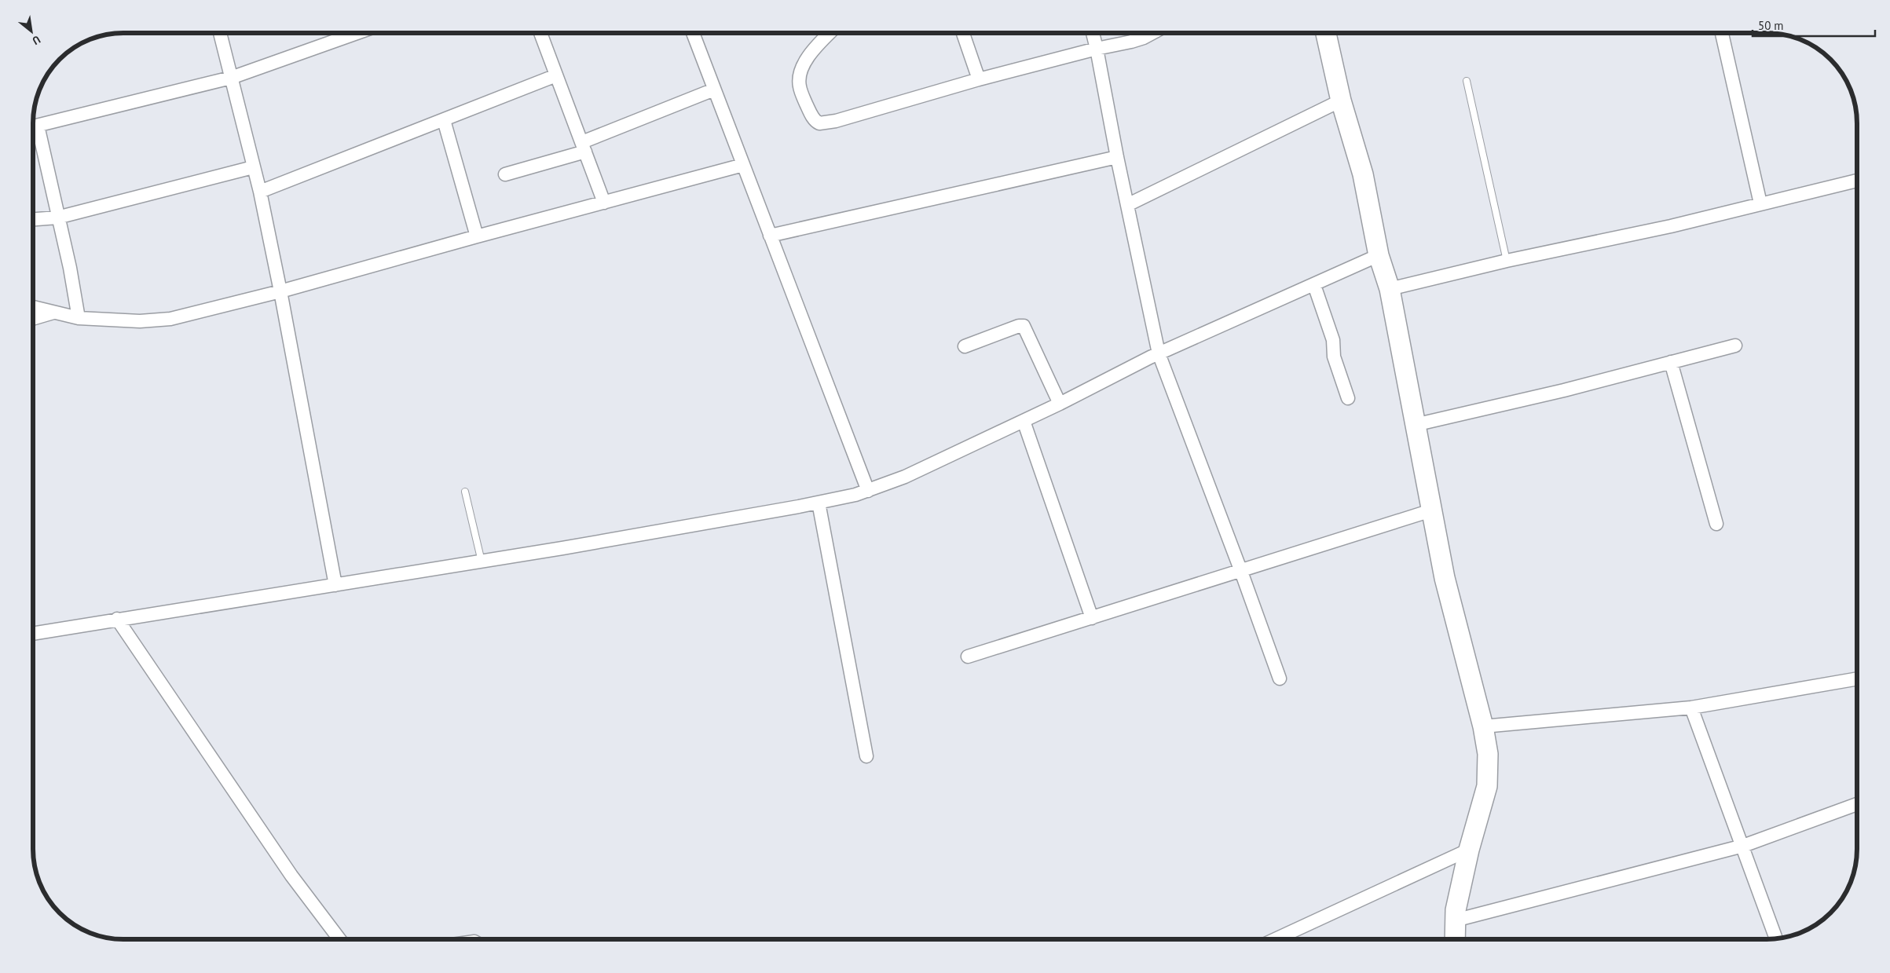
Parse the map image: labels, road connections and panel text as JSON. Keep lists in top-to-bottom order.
{
  "scale_bar": "50 m",
  "north": "bottom right"
}
